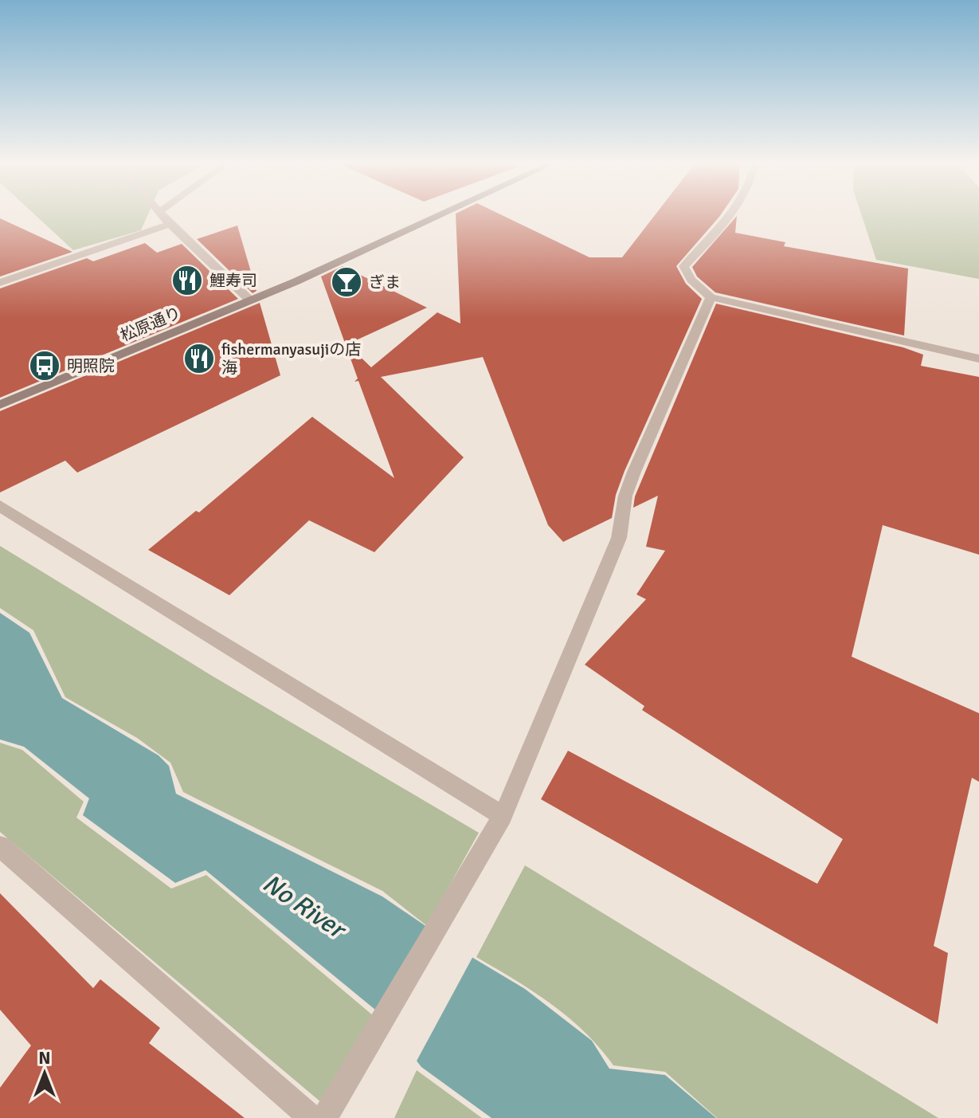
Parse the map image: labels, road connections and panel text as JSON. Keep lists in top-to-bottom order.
{
  "streets": {
    "main road": ["松原通り"]
  },
  "water": ["No River"],
  "places": {
    "restaurant": ["鯉寿司", "fishermanyasujiの店 海"],
    "bar": ["ぎま"],
    "bus stop": ["明照院"]
  },
  "north": "top"
}
